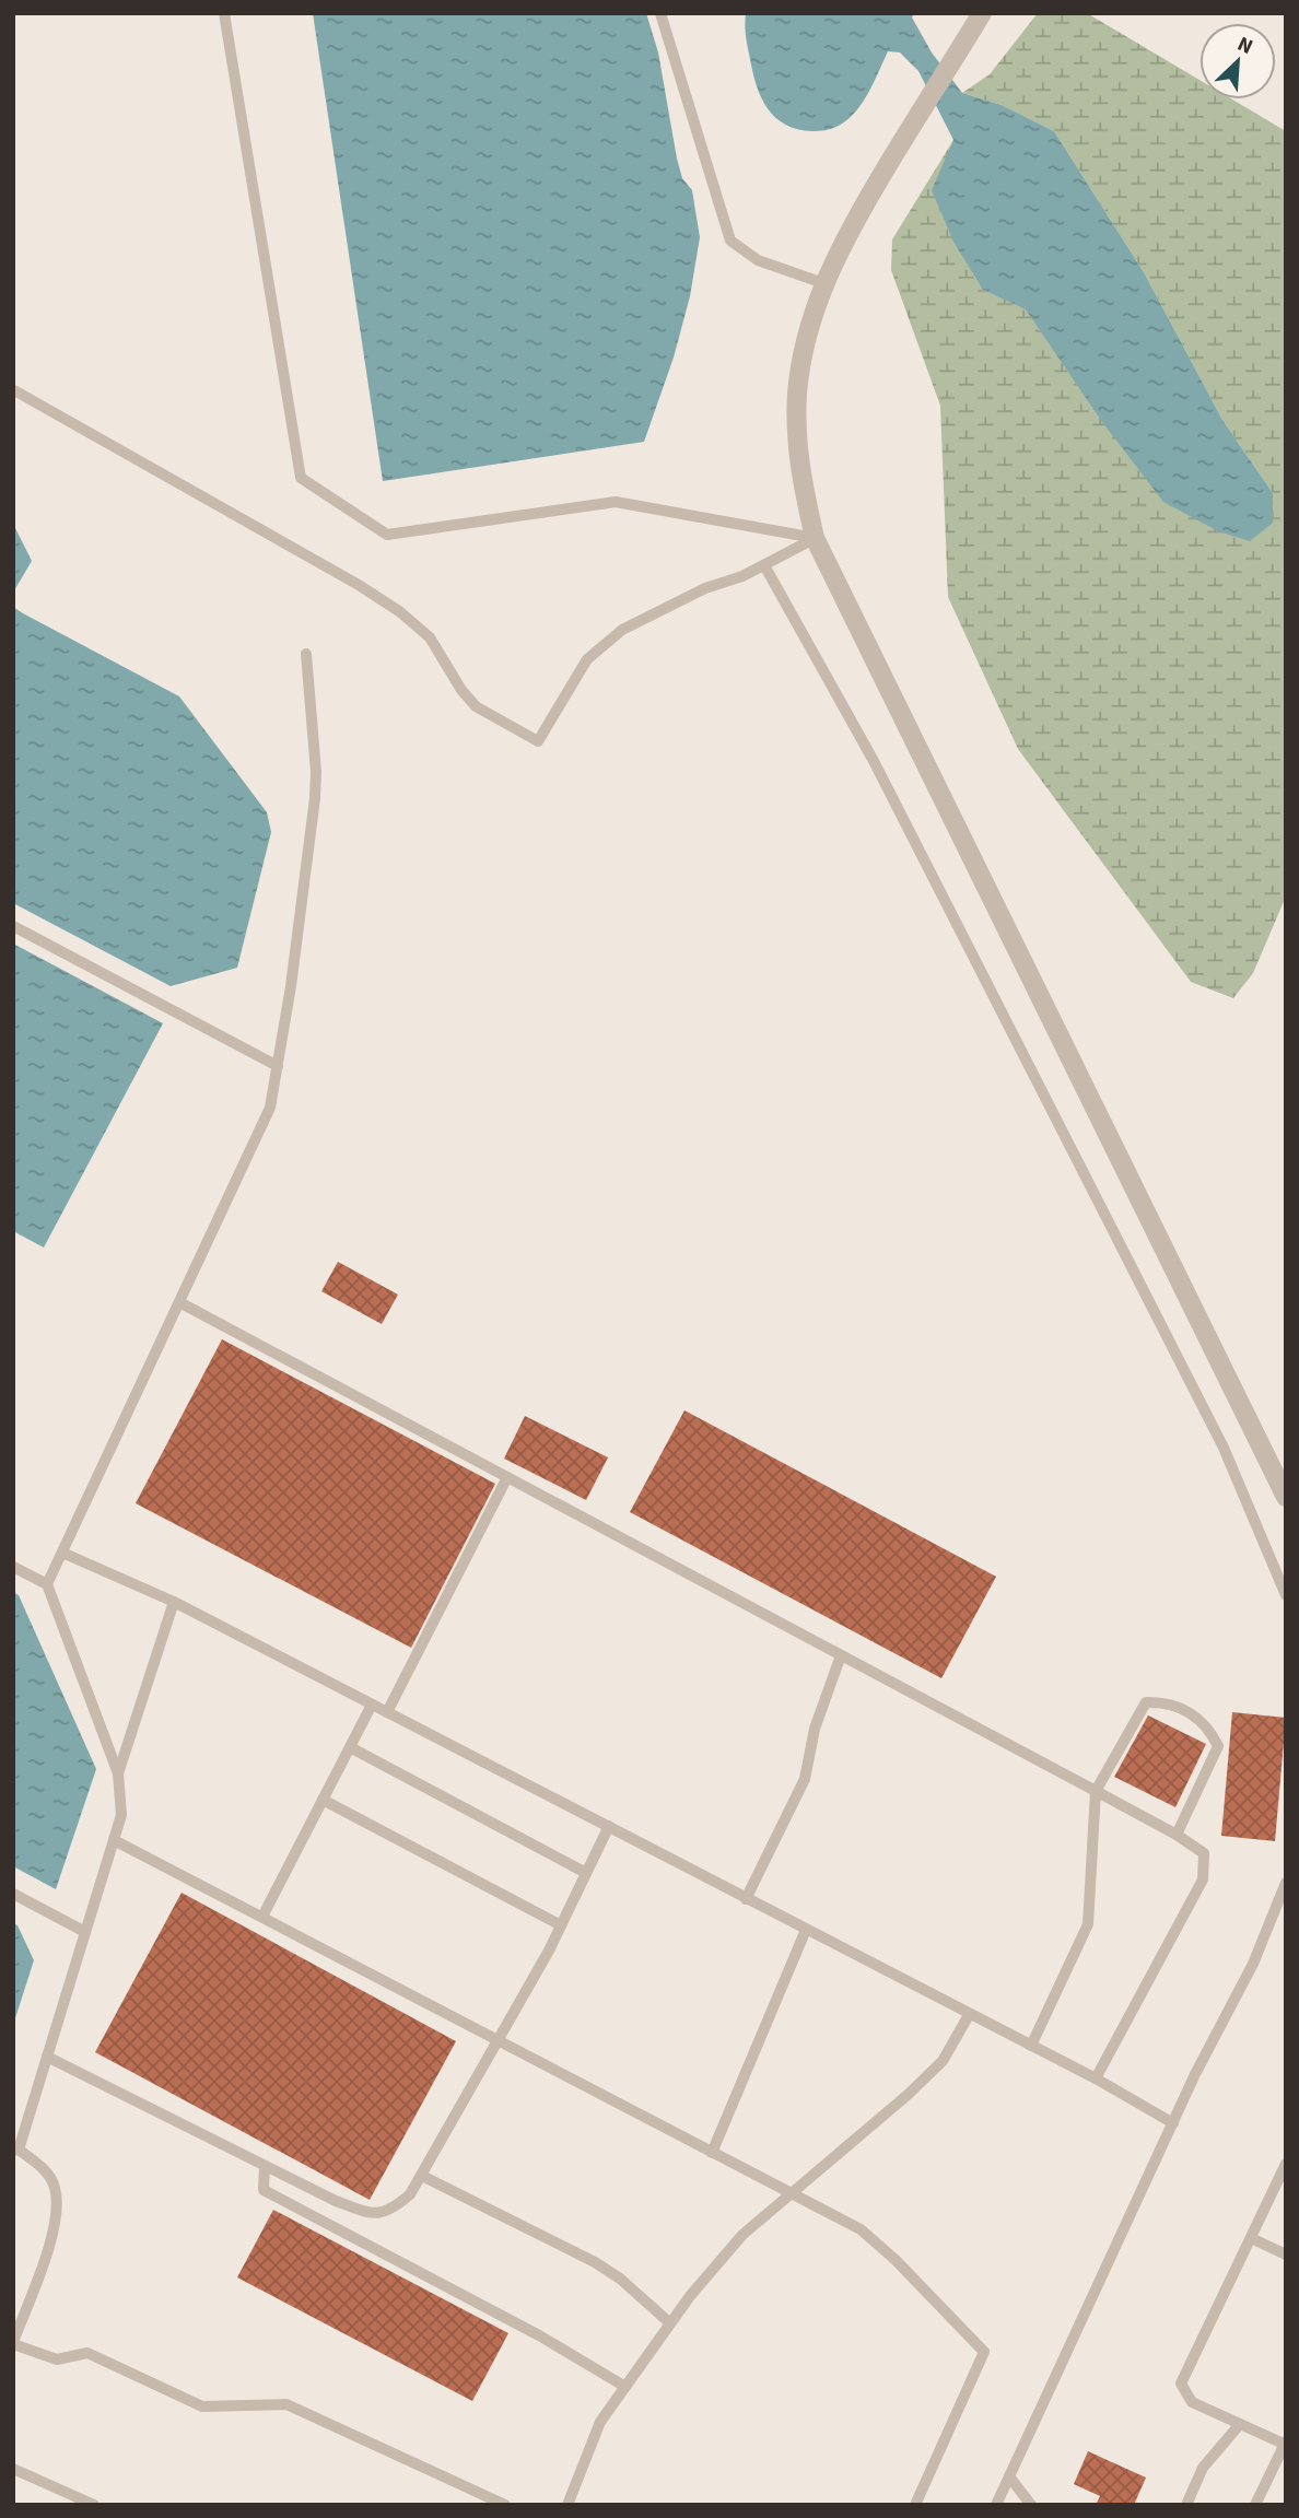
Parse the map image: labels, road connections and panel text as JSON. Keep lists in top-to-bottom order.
{
  "north": "top right"
}
